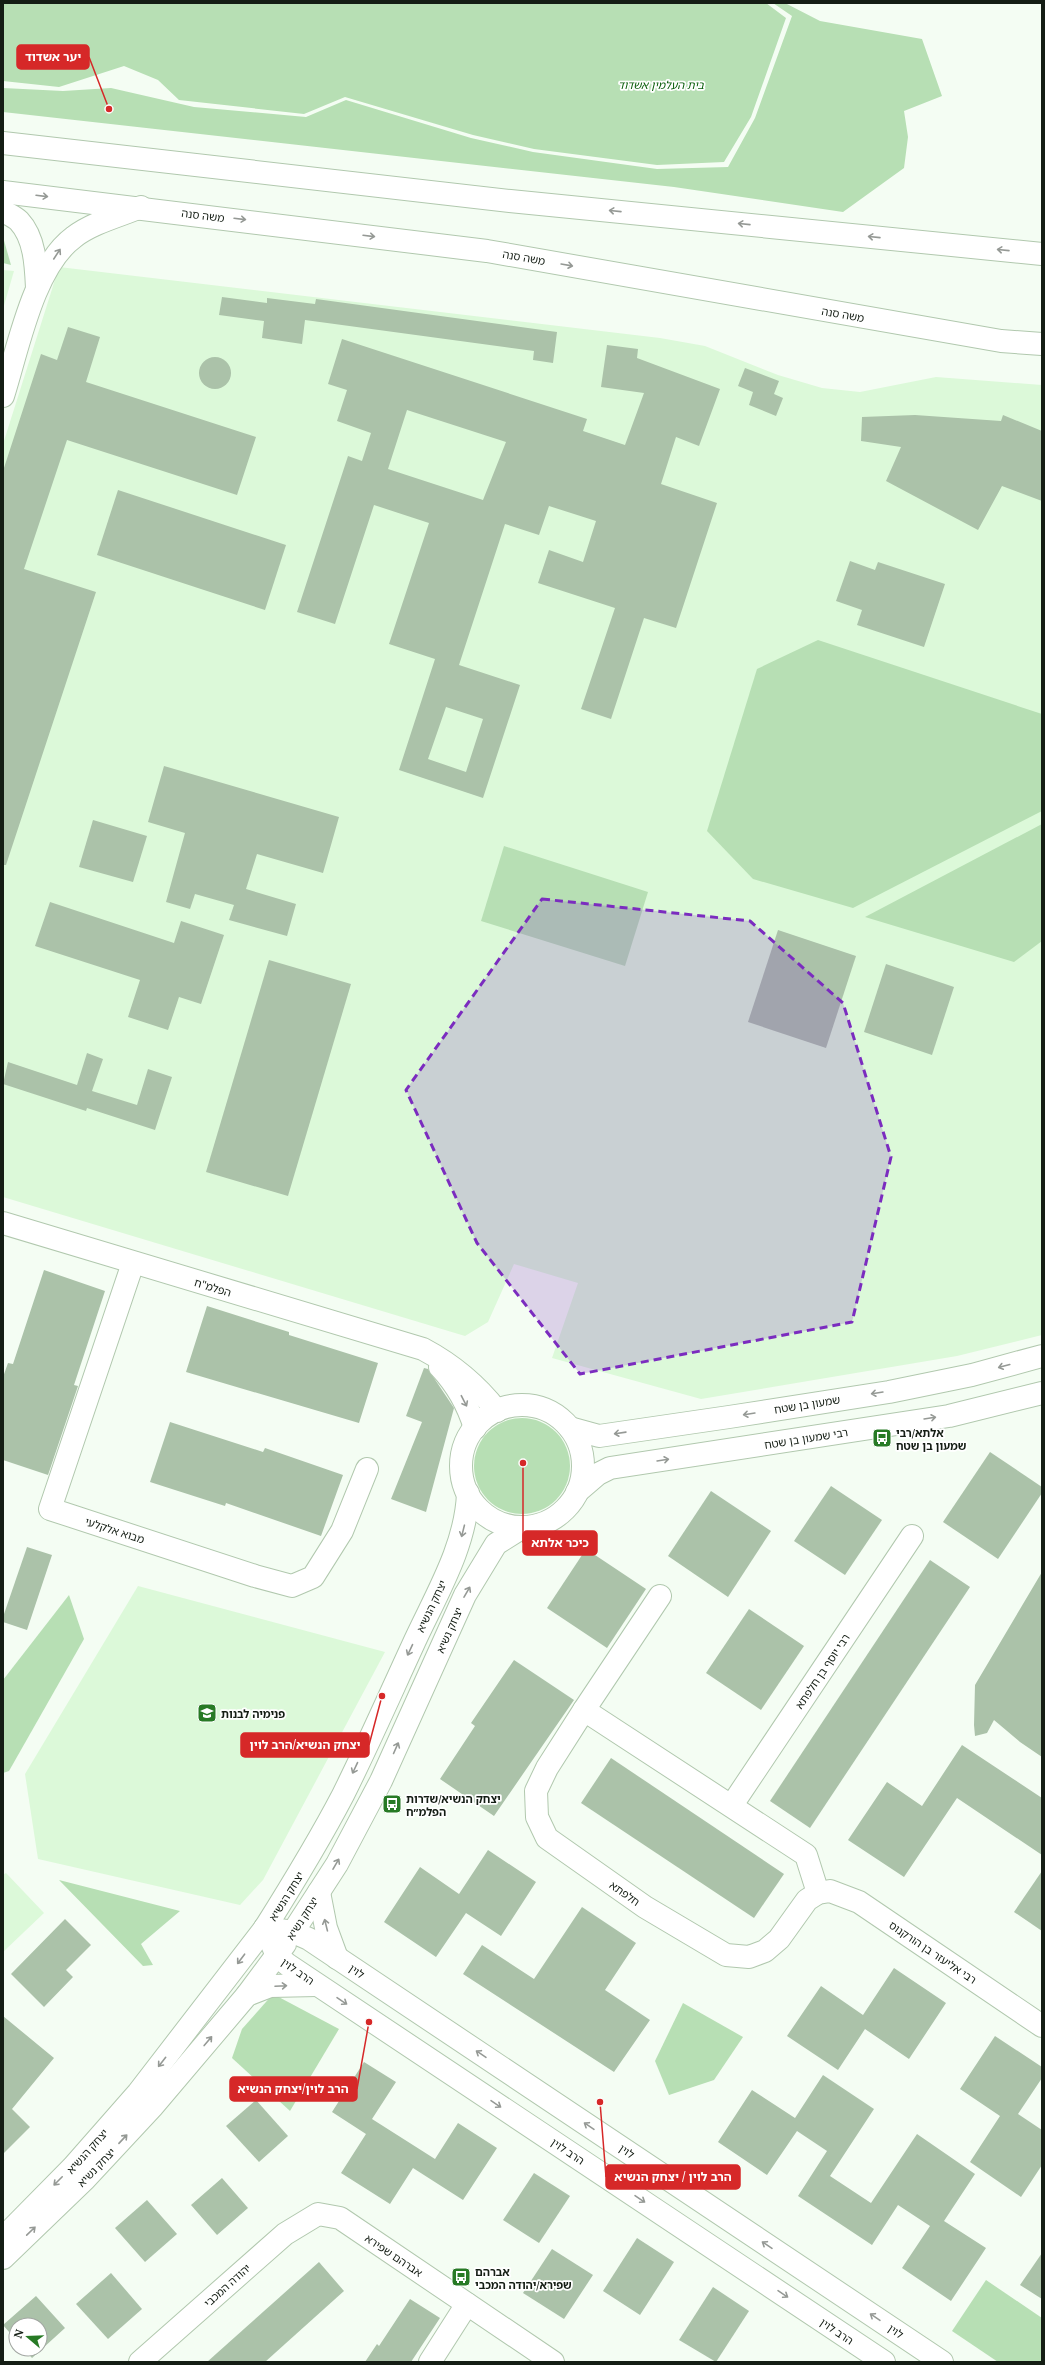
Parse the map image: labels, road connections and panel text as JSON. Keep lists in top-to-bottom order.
{
  "streets": {
    "street": [
      "משה סנה",
      "הפלמ\"ח",
      "שמעון בן שטח",
      "רבי שמעון בן שטח",
      "מבוא אלקלעי",
      "יצחק הנשיא",
      "יצחק נשיא",
      "רבי יוסף בן חלפתא",
      "חלפתא",
      "רבי אליעזר בן הורקנוס",
      "הרב לוין",
      "לוין",
      "אברהם שפירא",
      "יהודה המכבי"
    ]
  },
  "crossings": [
    ["הפלמ\"ח", "שמעון בן שטח"],
    ["הפלמ\"ח", "רבי שמעון בן שטח"],
    ["הפלמ\"ח", "מבוא אלקלעי"],
    ["הפלמ\"ח", "יצחק הנשיא"],
    ["הפלמ\"ח", "יצחק נשיא"],
    ["שמעון בן שטח", "רבי שמעון בן שטח"],
    ["שמעון בן שטח", "יצחק הנשיא"],
    ["שמעון בן שטח", "יצחק נשיא"],
    ["רבי שמעון בן שטח", "יצחק הנשיא"],
    ["רבי שמעון בן שטח", "יצחק נשיא"],
    ["יצחק הנשיא", "יצחק נשיא"],
    ["יצחק הנשיא", "הרב לוין"],
    ["יצחק הנשיא", "לוין"],
    ["יצחק נשיא", "הרב לוין"],
    ["יצחק נשיא", "לוין"],
    ["חלפתא", "רבי אליעזר בן הורקנוס"],
    ["הרב לוין", "לוין"],
    ["אברהם שפירא", "יהודה המכבי"]
  ],
  "one_way": [
    "שמעון בן שטח",
    "רבי שמעון בן שטח",
    "יצחק הנשיא",
    "יצחק נשיא",
    "הרב לוין",
    "לוין"
  ],
  "parks": ["בית העלמין אשדוד"],
  "places": {
    "other": [
      "יער אשדוד",
      "כיכר אלתא",
      "יצחק הנשיא/הרב לוין",
      "הרב לוין/יצחק הנשיא",
      "הרב לוין / יצחק הנשיא"
    ],
    "bus stop": ["אלתא/רבי שמעון בן שטח", "יצחק הנשיא/שדרות הפלמ״ח", "אברהם שפירא/יהודה המכבי"],
    "school or university": ["פנימיה לבנות"]
  },
  "north": "left"
}
